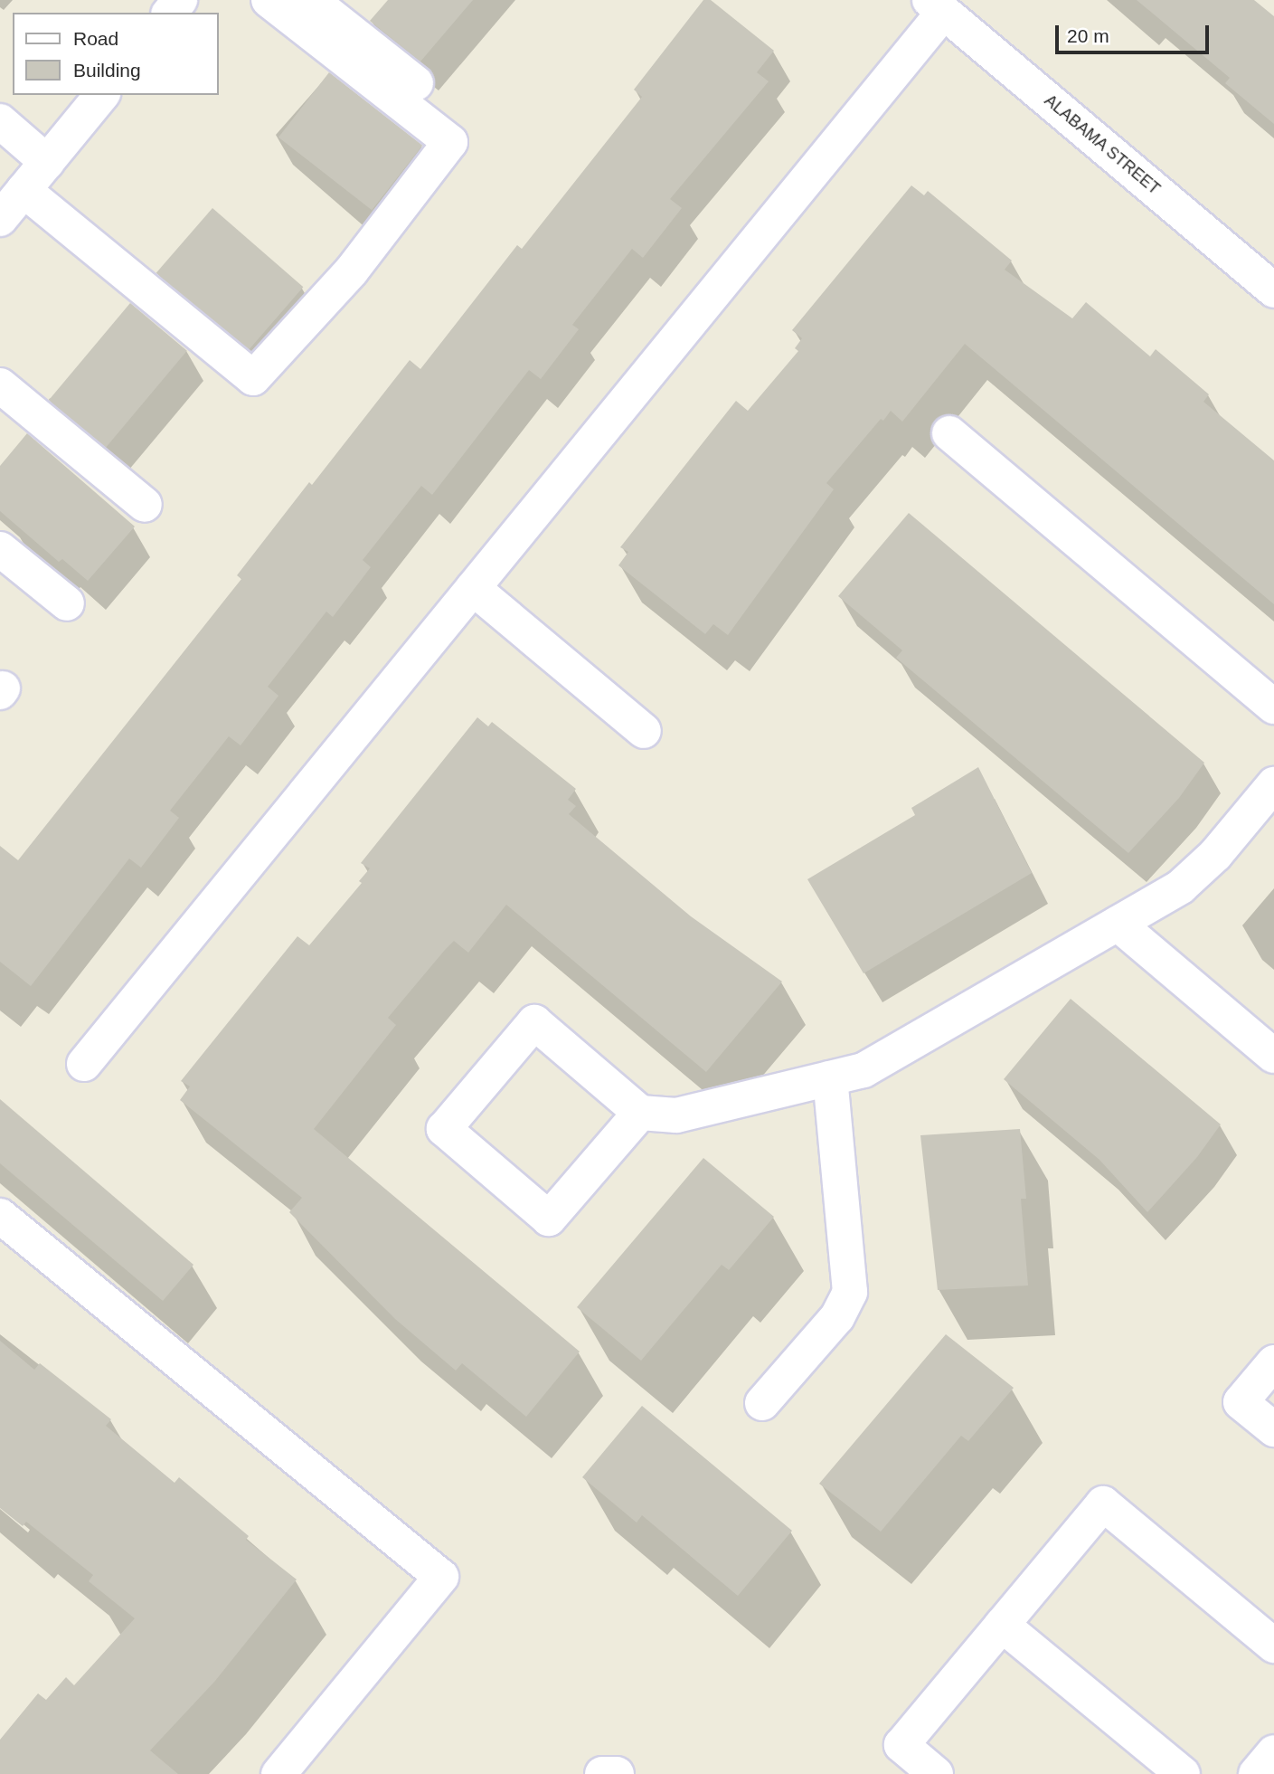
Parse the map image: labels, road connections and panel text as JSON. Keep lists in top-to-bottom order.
{
  "streets": {
    "street": ["ALABAMA STREET"]
  },
  "legend": ["Road", "Building"],
  "scale_bar": "20 m"
}
